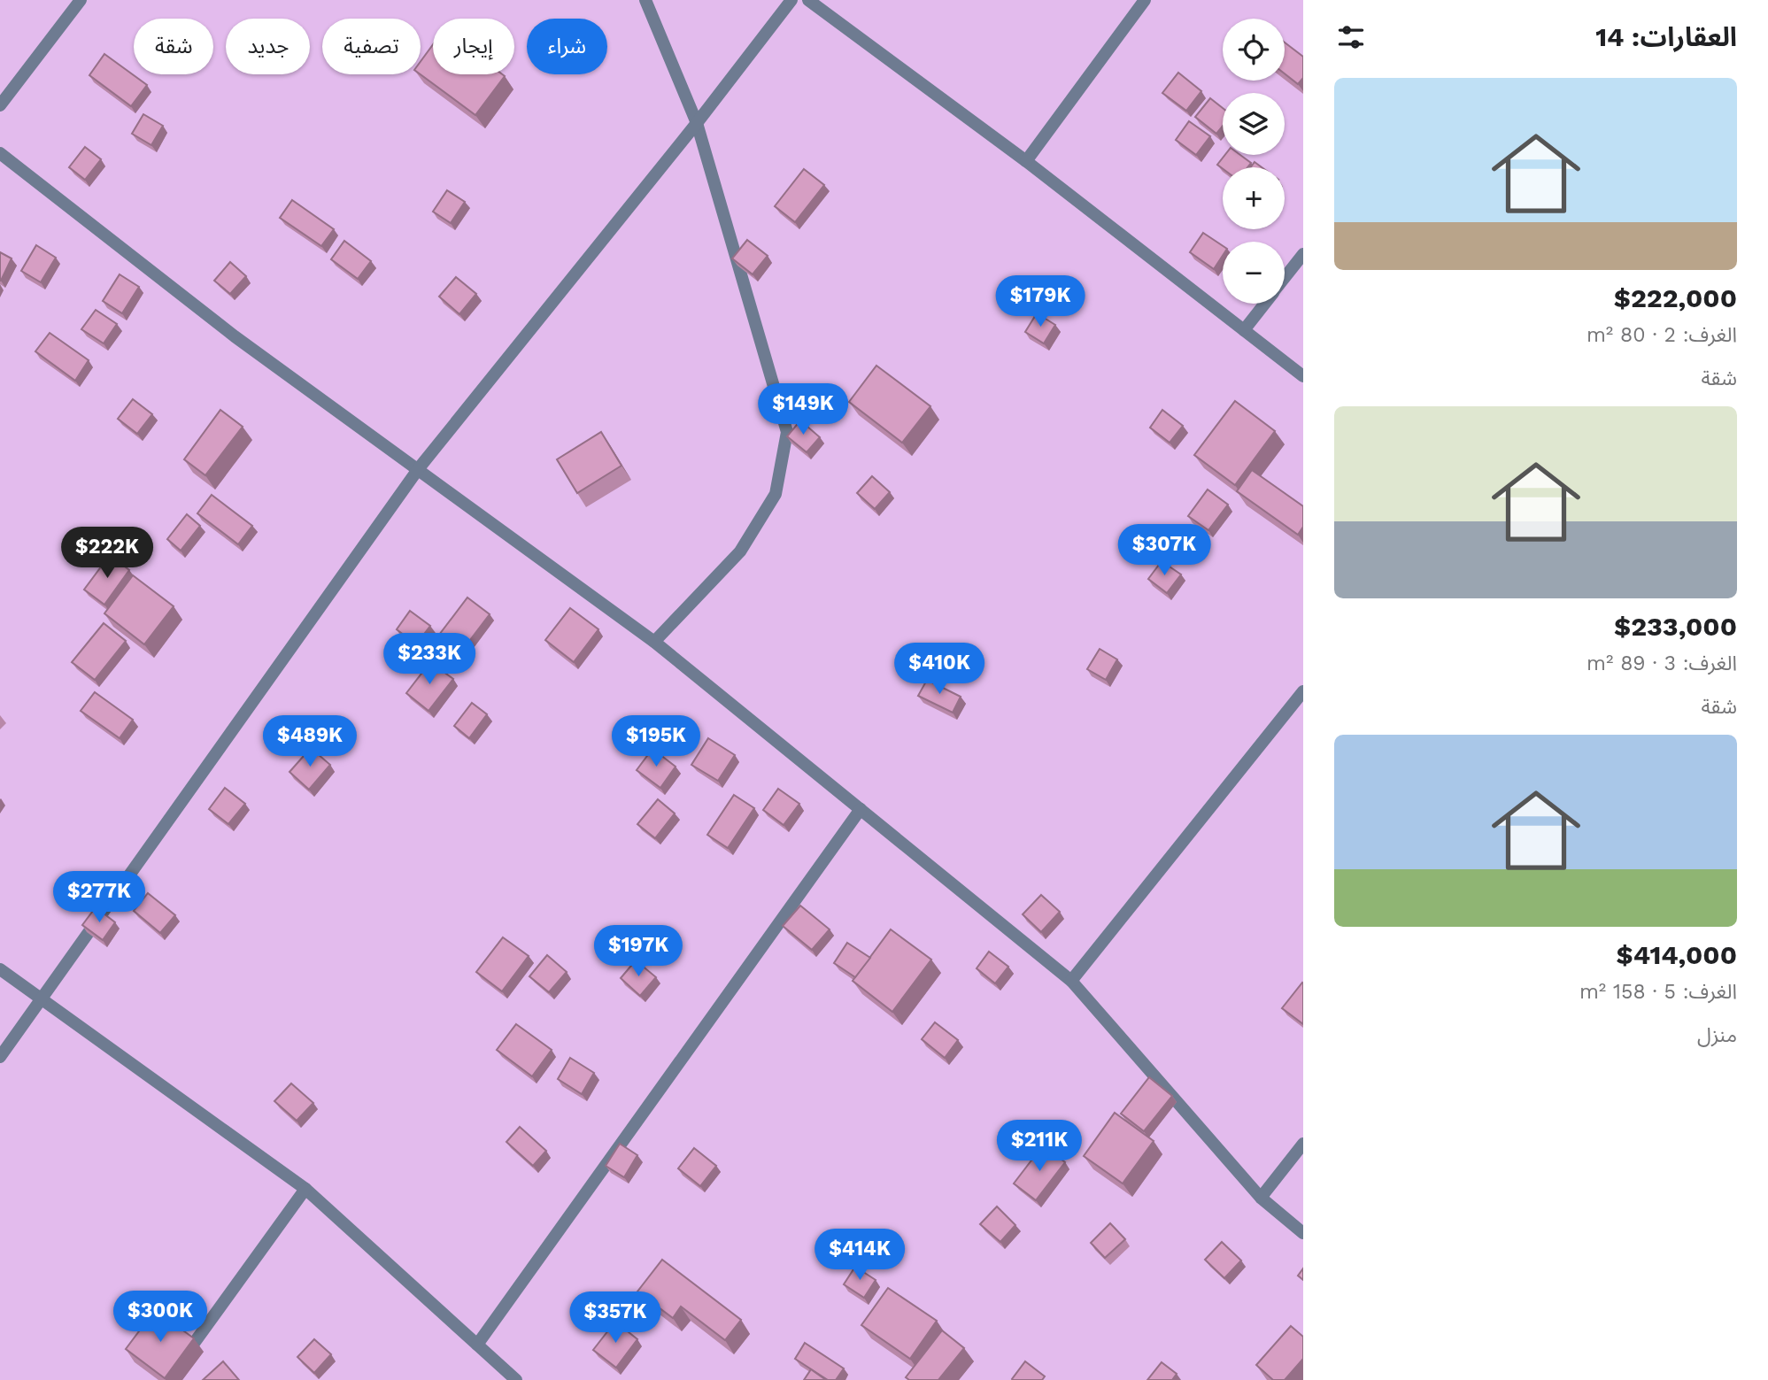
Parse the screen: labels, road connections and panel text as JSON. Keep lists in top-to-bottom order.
{
  "page": {
    "heading": "العقارات: 14",
    "map_buttons": ["+", "−"],
    "chip": [
      "شراء",
      "إيجار",
      "تصفية",
      "جديد",
      "شقة"
    ],
    "list": [
      {
        "name": "$222,000",
        "note": "الغرف: 2 · 80 m² · شقة"
      },
      {
        "name": "$233,000",
        "note": "الغرف: 3 · 89 m² · شقة"
      },
      {
        "name": "$414,000",
        "note": "الغرف: 5 · 158 m² · منزل"
      }
    ],
    "price": [
      "$179K",
      "$149K",
      "$307K",
      "$222K",
      "$233K",
      "$410K",
      "$489K",
      "$195K",
      "$277K",
      "$197K",
      "$211K",
      "$414K",
      "$300K",
      "$357K"
    ]
  }
}
